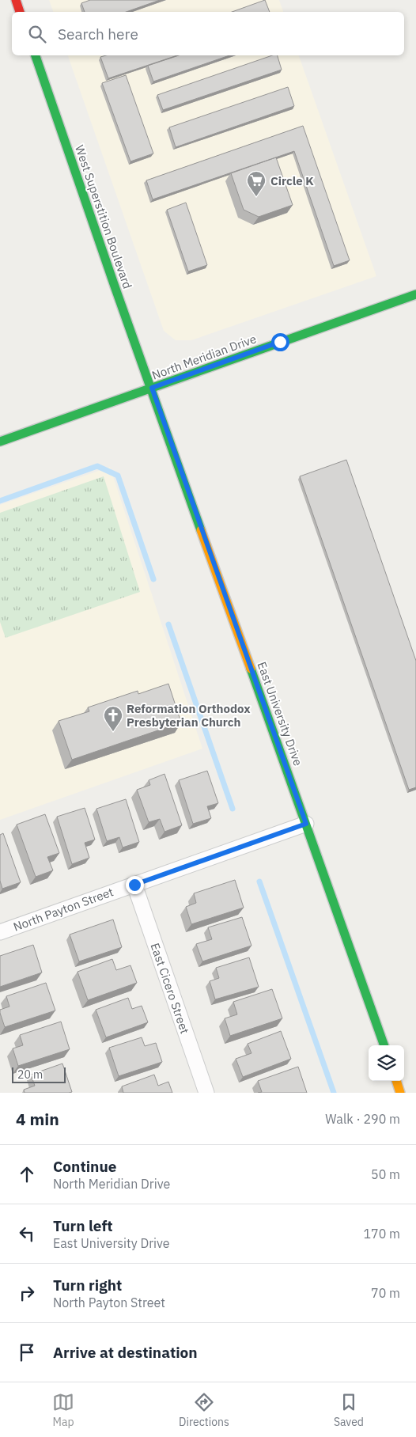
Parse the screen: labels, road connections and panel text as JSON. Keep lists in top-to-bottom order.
{
  "streets": {
    "main road": ["West Superstition Boulevard", "North Meridian Drive", "East University Drive"],
    "street": ["North Payton Street", "East Cicero Street"]
  },
  "crossings": [
    ["West Superstition Boulevard", "North Meridian Drive"],
    ["West Superstition Boulevard", "East University Drive"],
    ["North Meridian Drive", "East University Drive"],
    ["East University Drive", "North Payton Street"],
    ["North Payton Street", "East Cicero Street"]
  ],
  "places": {
    "supermarket": ["Circle K"],
    "church": ["Reformation Orthodox Presbyterian Church"]
  },
  "scale_bar": "20 m",
  "page": {
    "search": "Search here",
    "scale": "20 m",
    "heading": ["4 min", "Walk · 290 m"],
    "list": [
      ["Continue", "North Meridian Drive", "50 m"],
      ["Turn left", "East University Drive", "170 m"],
      ["Turn right", "North Payton Street", "70 m"],
      "Arrive at destination"
    ],
    "nav": ["Map", "Directions", "Saved"]
  }
}
